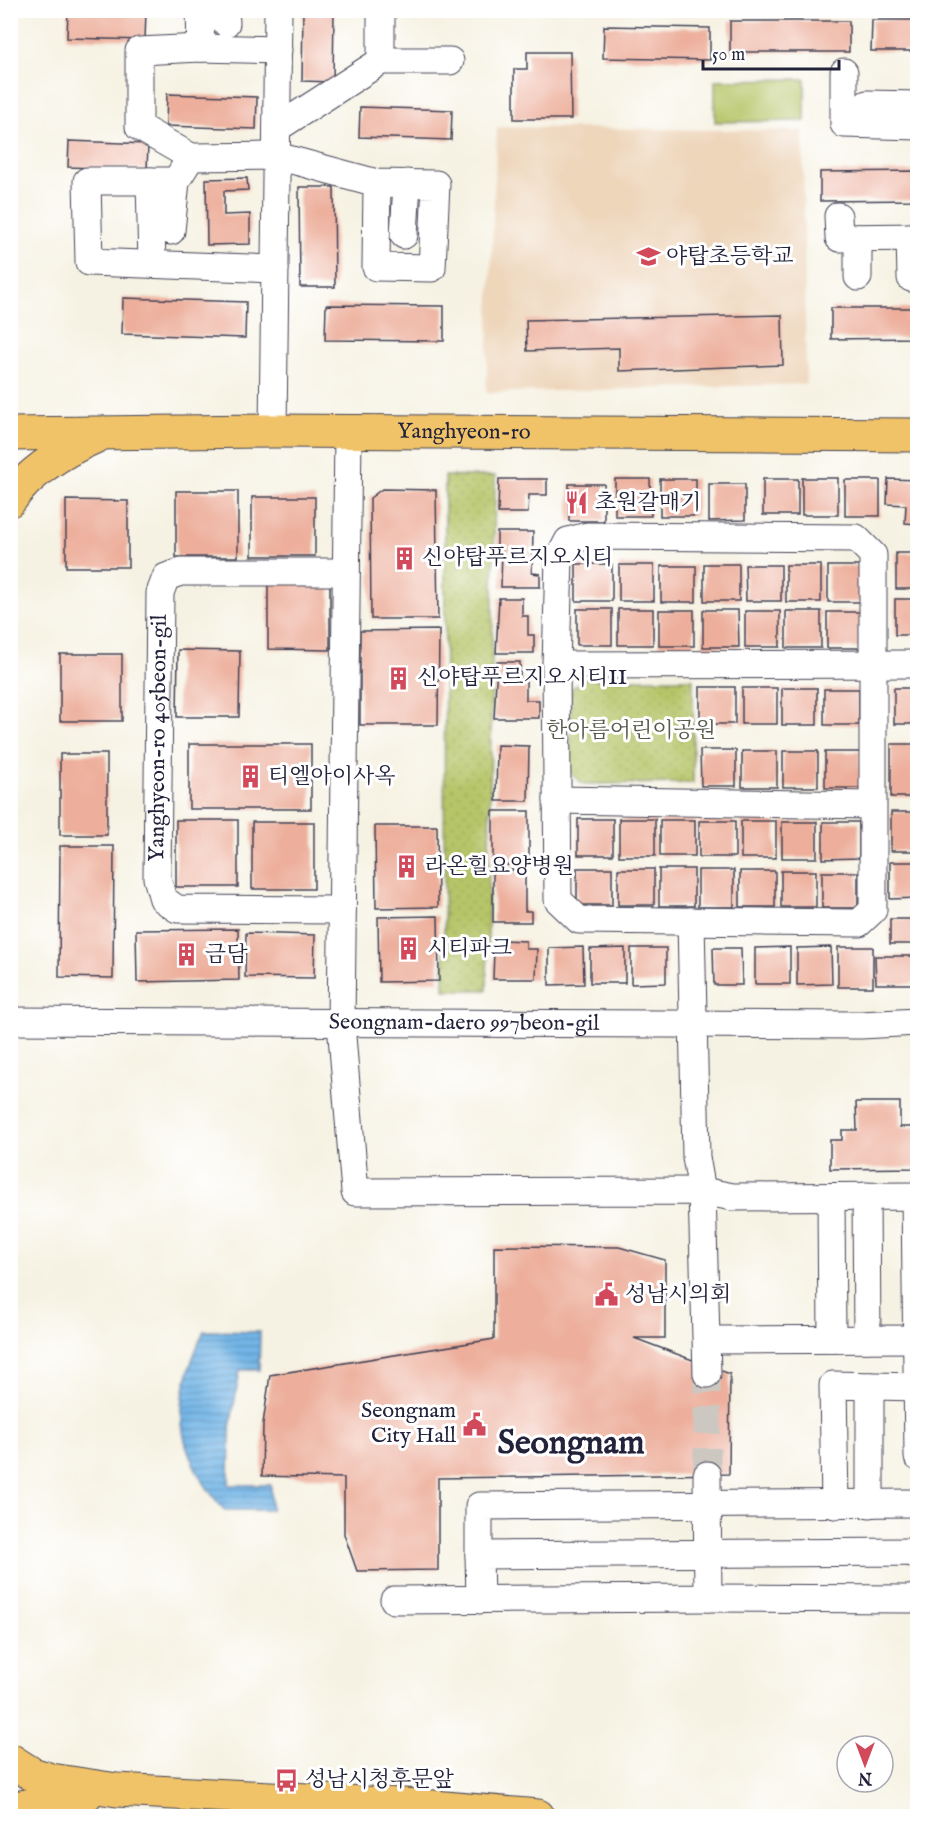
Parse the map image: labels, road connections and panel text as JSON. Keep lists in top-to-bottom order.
{
  "streets": {
    "main road": ["Yanghyeon-ro"],
    "street": ["Yanghyeon-ro 405beon-gil", "Seongnam-daero 997beon-gil"]
  },
  "districts": ["Seongnam"],
  "parks": ["한아름어린이공원"],
  "places": {
    "school or university": ["야탑초등학교"],
    "restaurant": ["초원갈매기"],
    "building": [
      "신야탑푸르지오시티",
      "신야탑푸르지오시티II",
      "티엘아이사옥",
      "라온힐요양병원",
      "시티파크",
      "금담"
    ],
    "public building": ["성남시의회", "Seongnam City Hall"],
    "bus stop": ["성남시청후문앞"]
  },
  "scale_bar": "50 m",
  "north": "bottom"
}
